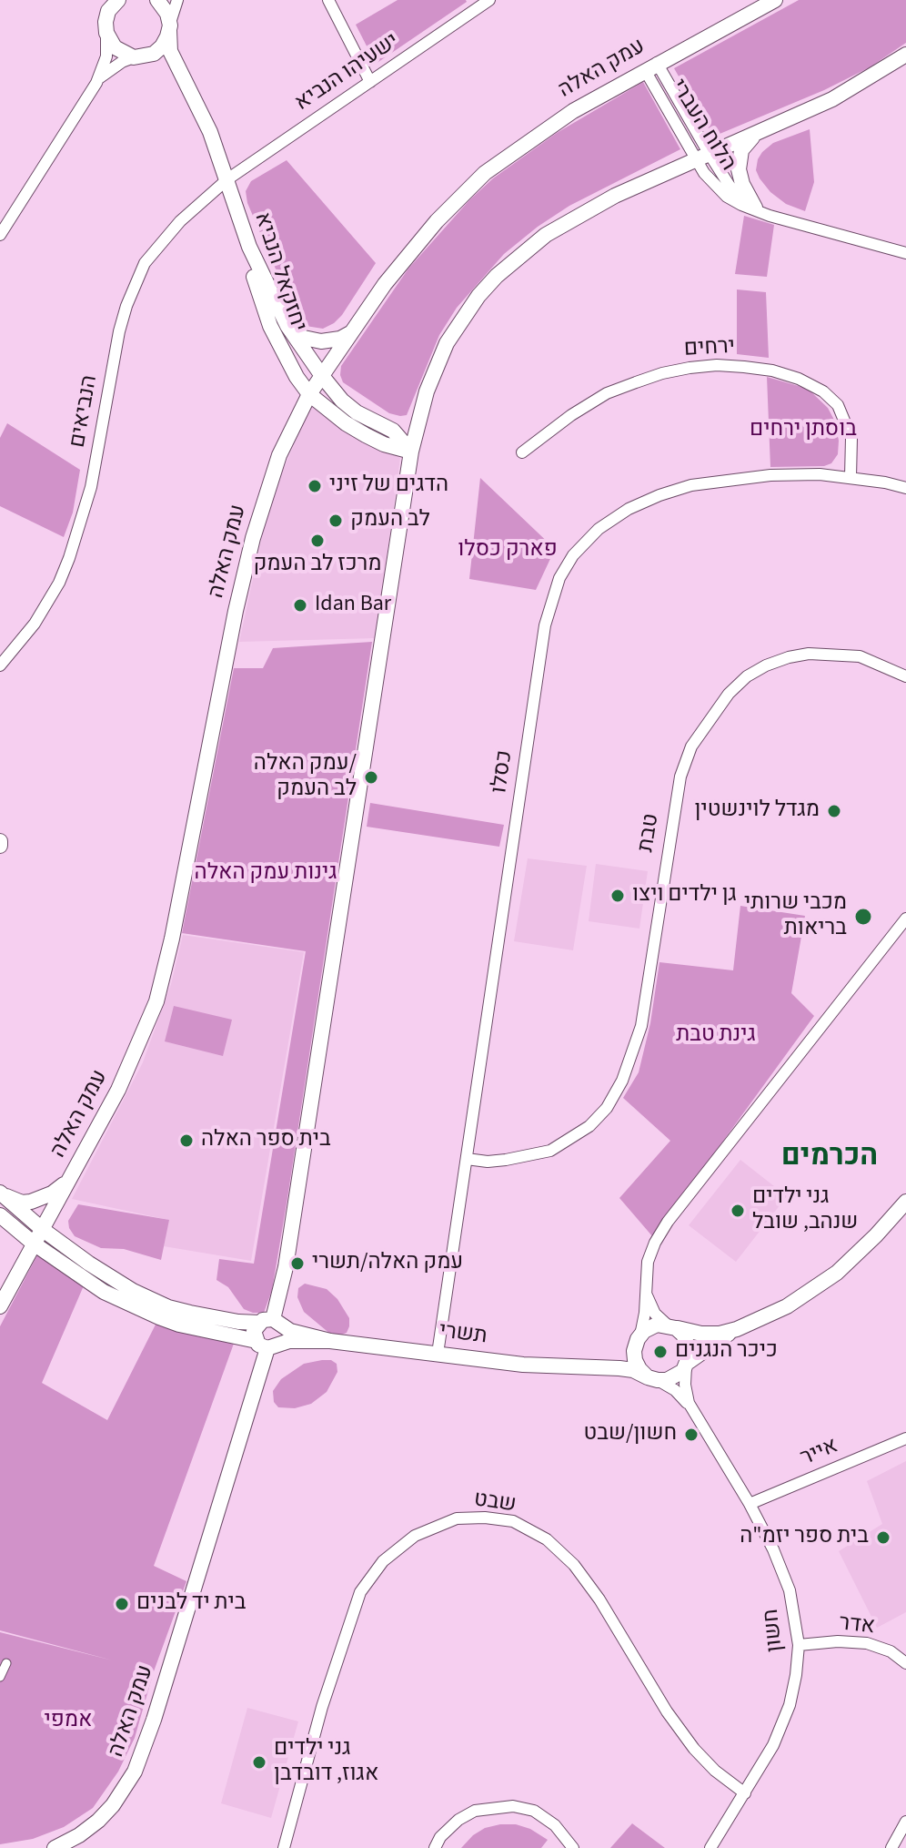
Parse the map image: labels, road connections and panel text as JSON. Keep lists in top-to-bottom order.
{
  "streets": {
    "street": [
      "עמק האלה",
      "ישעיהו הנביא",
      "הלוח העברי",
      "יחזקאל הנביא",
      "ירחים",
      "הנביאים",
      "כסלו",
      "טבת",
      "תשרי",
      "אייר",
      "שבט",
      "אדר",
      "חשון"
    ]
  },
  "crossings": [
    ["עמק האלה", "הלוח העברי"],
    ["עמק האלה", "יחזקאל הנביא"],
    ["עמק האלה", "תשרי"],
    ["ישעיהו הנביא", "יחזקאל הנביא"],
    ["ישעיהו הנביא", "הנביאים"],
    ["יחזקאל הנביא", "הנביאים"],
    ["ירחים", "כסלו"],
    ["כסלו", "טבת"],
    ["כסלו", "תשרי"],
    ["תשרי", "חשון"],
    ["אייר", "חשון"],
    ["שבט", "חשון"],
    ["אדר", "חשון"]
  ],
  "districts": ["הכרמים"],
  "parks": [
    "בוסתן ירחים",
    "פארק כסלו",
    "גינות עמק האלה",
    "גינת טבת",
    "אמפי"
  ],
  "places": [
    "הדגים של זיני",
    "לב העמק",
    "מרכז לב העמק",
    "Idan Bar",
    "עמק האלה/ לב העמק",
    "מגדל לוינשטין",
    "גן ילדים ויצו",
    "מכבי שרותי בריאות",
    "בית ספר האלה",
    "גני ילדים שנהב, שובל",
    "עמק האלה/תשרי",
    "כיכר הנגנים",
    "חשון/שבט",
    "בית ספר יזמ\"ה",
    "בית יד לבנים",
    "גני ילדים אגוז, דובדבן"
  ]
}
